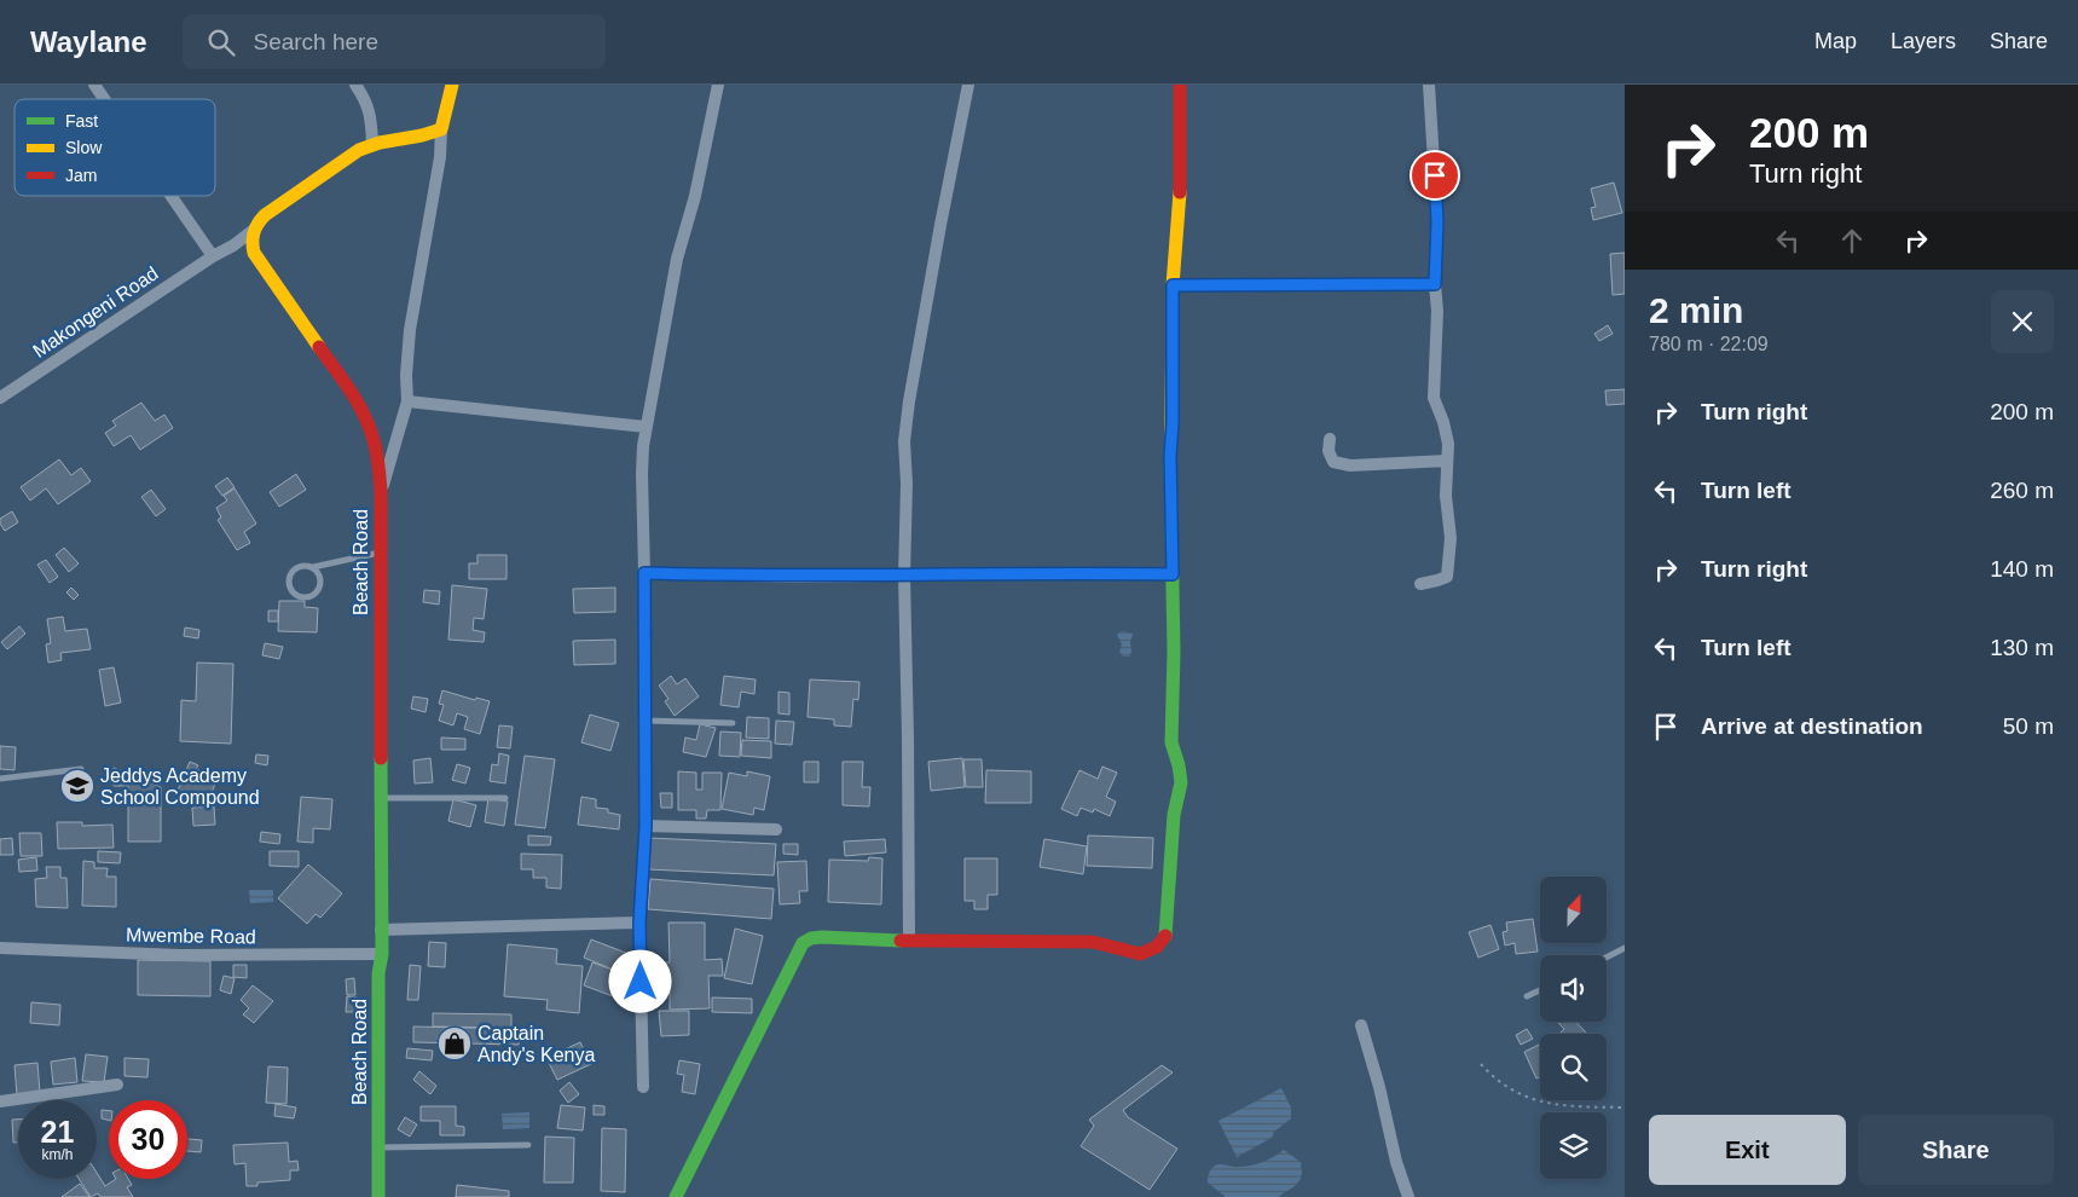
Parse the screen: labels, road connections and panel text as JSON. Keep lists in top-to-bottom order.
{
  "streets": {
    "street": ["Makongeni Road", "Beach Road", "Mwembe Road"]
  },
  "crossings": [
    ["Makongeni Road", "Beach Road"],
    ["Beach Road", "Mwembe Road"]
  ],
  "places": {
    "school or university": ["Jeddys Academy School Compound"],
    "shop": ["Captain Andy's Kenya"]
  },
  "legend": ["Fast", "Slow", "Jam"],
  "north": "top",
  "page": {
    "header": "Waylane",
    "search": "Search here",
    "nav": ["Map", "Layers", "Share"],
    "turn": ["200 m", "Turn right"],
    "heading": ["2 min", "780 m · 22:09"],
    "list": [
      {
        "name": "Turn right",
        "value": "200 m"
      },
      {
        "name": "Turn left",
        "value": "260 m"
      },
      {
        "name": "Turn right",
        "value": "140 m"
      },
      {
        "name": "Turn left",
        "value": "130 m"
      },
      {
        "name": "Arrive at destination",
        "value": "50 m"
      }
    ],
    "speed": "21 km/h",
    "limit": "30",
    "buttons": ["Exit", "Share"]
  }
}
